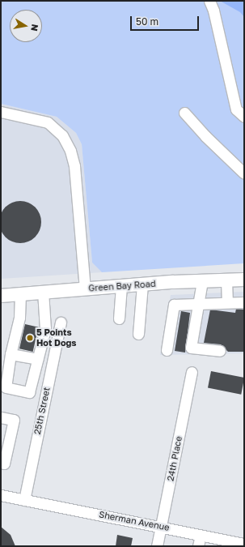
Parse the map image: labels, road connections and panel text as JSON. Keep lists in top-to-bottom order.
{
  "streets": {
    "main road": ["Green Bay Road"],
    "street": ["25th Street", "24th Place", "Sherman Avenue"]
  },
  "crossings": [
    ["25th Street", "Sherman Avenue"],
    ["24th Place", "Sherman Avenue"]
  ],
  "places": ["5 Points Hot Dogs"],
  "scale_bar": "50 m",
  "north": "right"
}
